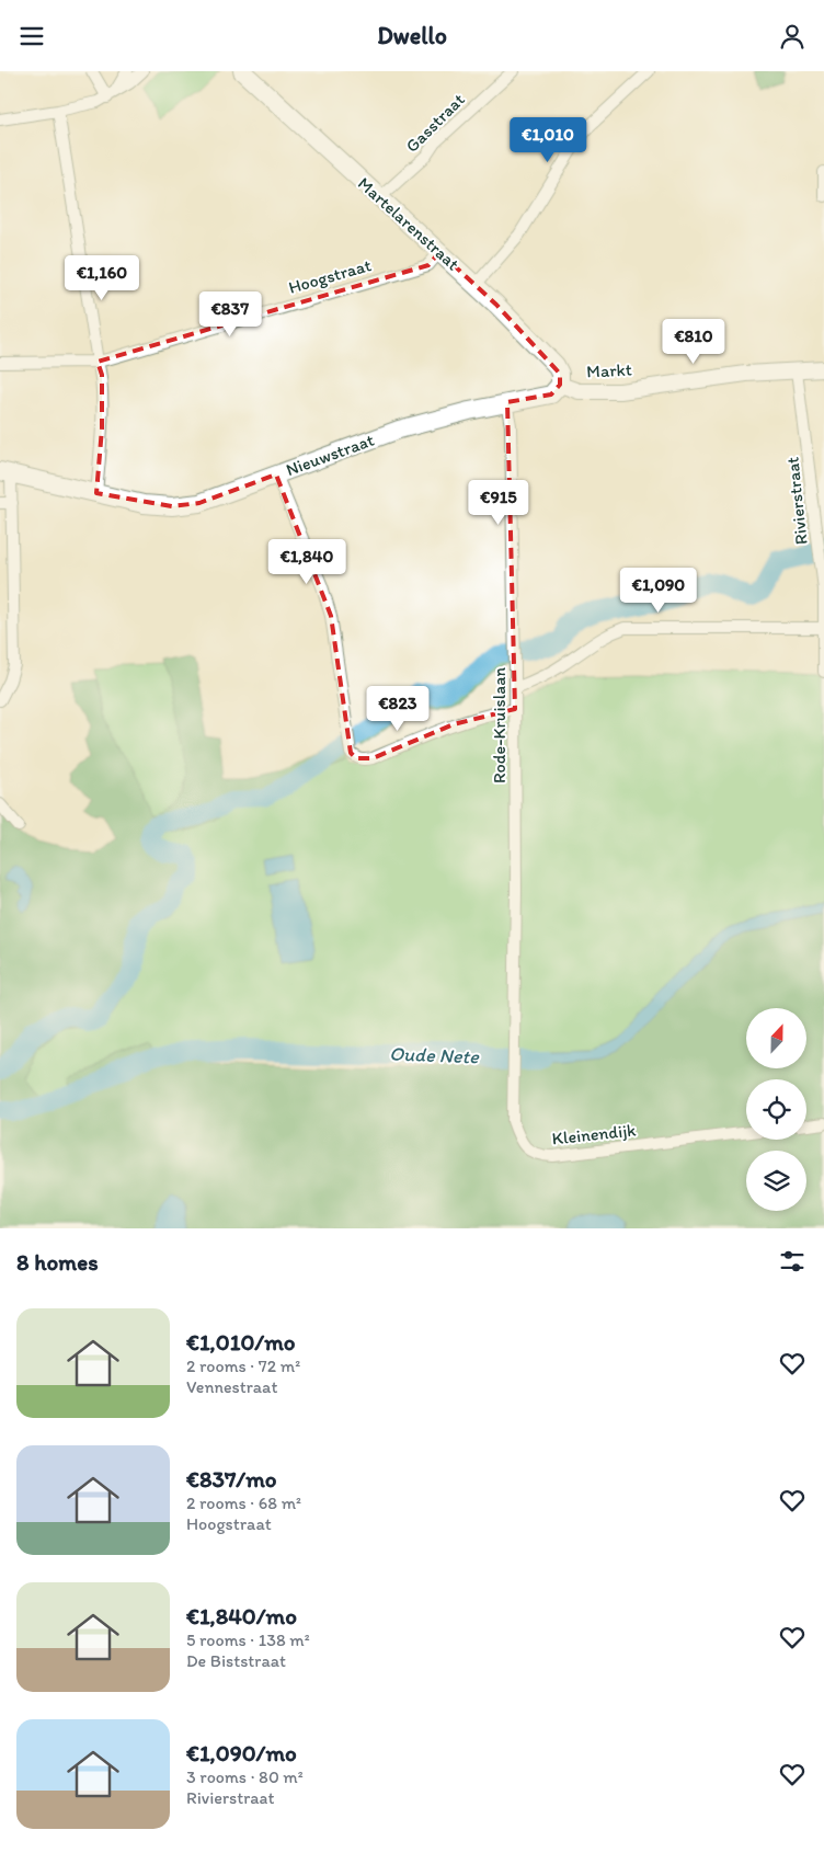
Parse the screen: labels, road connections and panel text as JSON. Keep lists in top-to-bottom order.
{
  "streets": {
    "main road": ["Martelarenstraat", "Nieuwstraat"],
    "street": [
      "Gasstraat",
      "Hoogstraat",
      "Markt",
      "Rivierstraat",
      "Rode-Kruislaan",
      "Kleinendijk"
    ]
  },
  "crossings": [
    ["Gasstraat", "Martelarenstraat"],
    ["Martelarenstraat", "Hoogstraat"],
    ["Martelarenstraat", "Markt"],
    ["Martelarenstraat", "Nieuwstraat"],
    ["Markt", "Nieuwstraat"],
    ["Markt", "Rivierstraat"],
    ["Nieuwstraat", "Rode-Kruislaan"],
    ["Rode-Kruislaan", "Kleinendijk"]
  ],
  "water": ["Oude Nete"],
  "north": "top",
  "page": {
    "header": "Dwello",
    "price": [
      "€1,010",
      "€1,160",
      "€837",
      "€810",
      "€915",
      "€1,840",
      "€1,090",
      "€823"
    ],
    "heading": "8 homes",
    "list": [
      {
        "name": "€1,010/mo",
        "note": "2 rooms · 72 m² · Vennestraat"
      },
      {
        "name": "€837/mo",
        "note": "2 rooms · 68 m² · Hoogstraat"
      },
      {
        "name": "€1,840/mo",
        "note": "5 rooms · 138 m² · De Biststraat"
      },
      {
        "name": "€1,090/mo",
        "note": "3 rooms · 80 m² · Rivierstraat"
      }
    ]
  }
}
